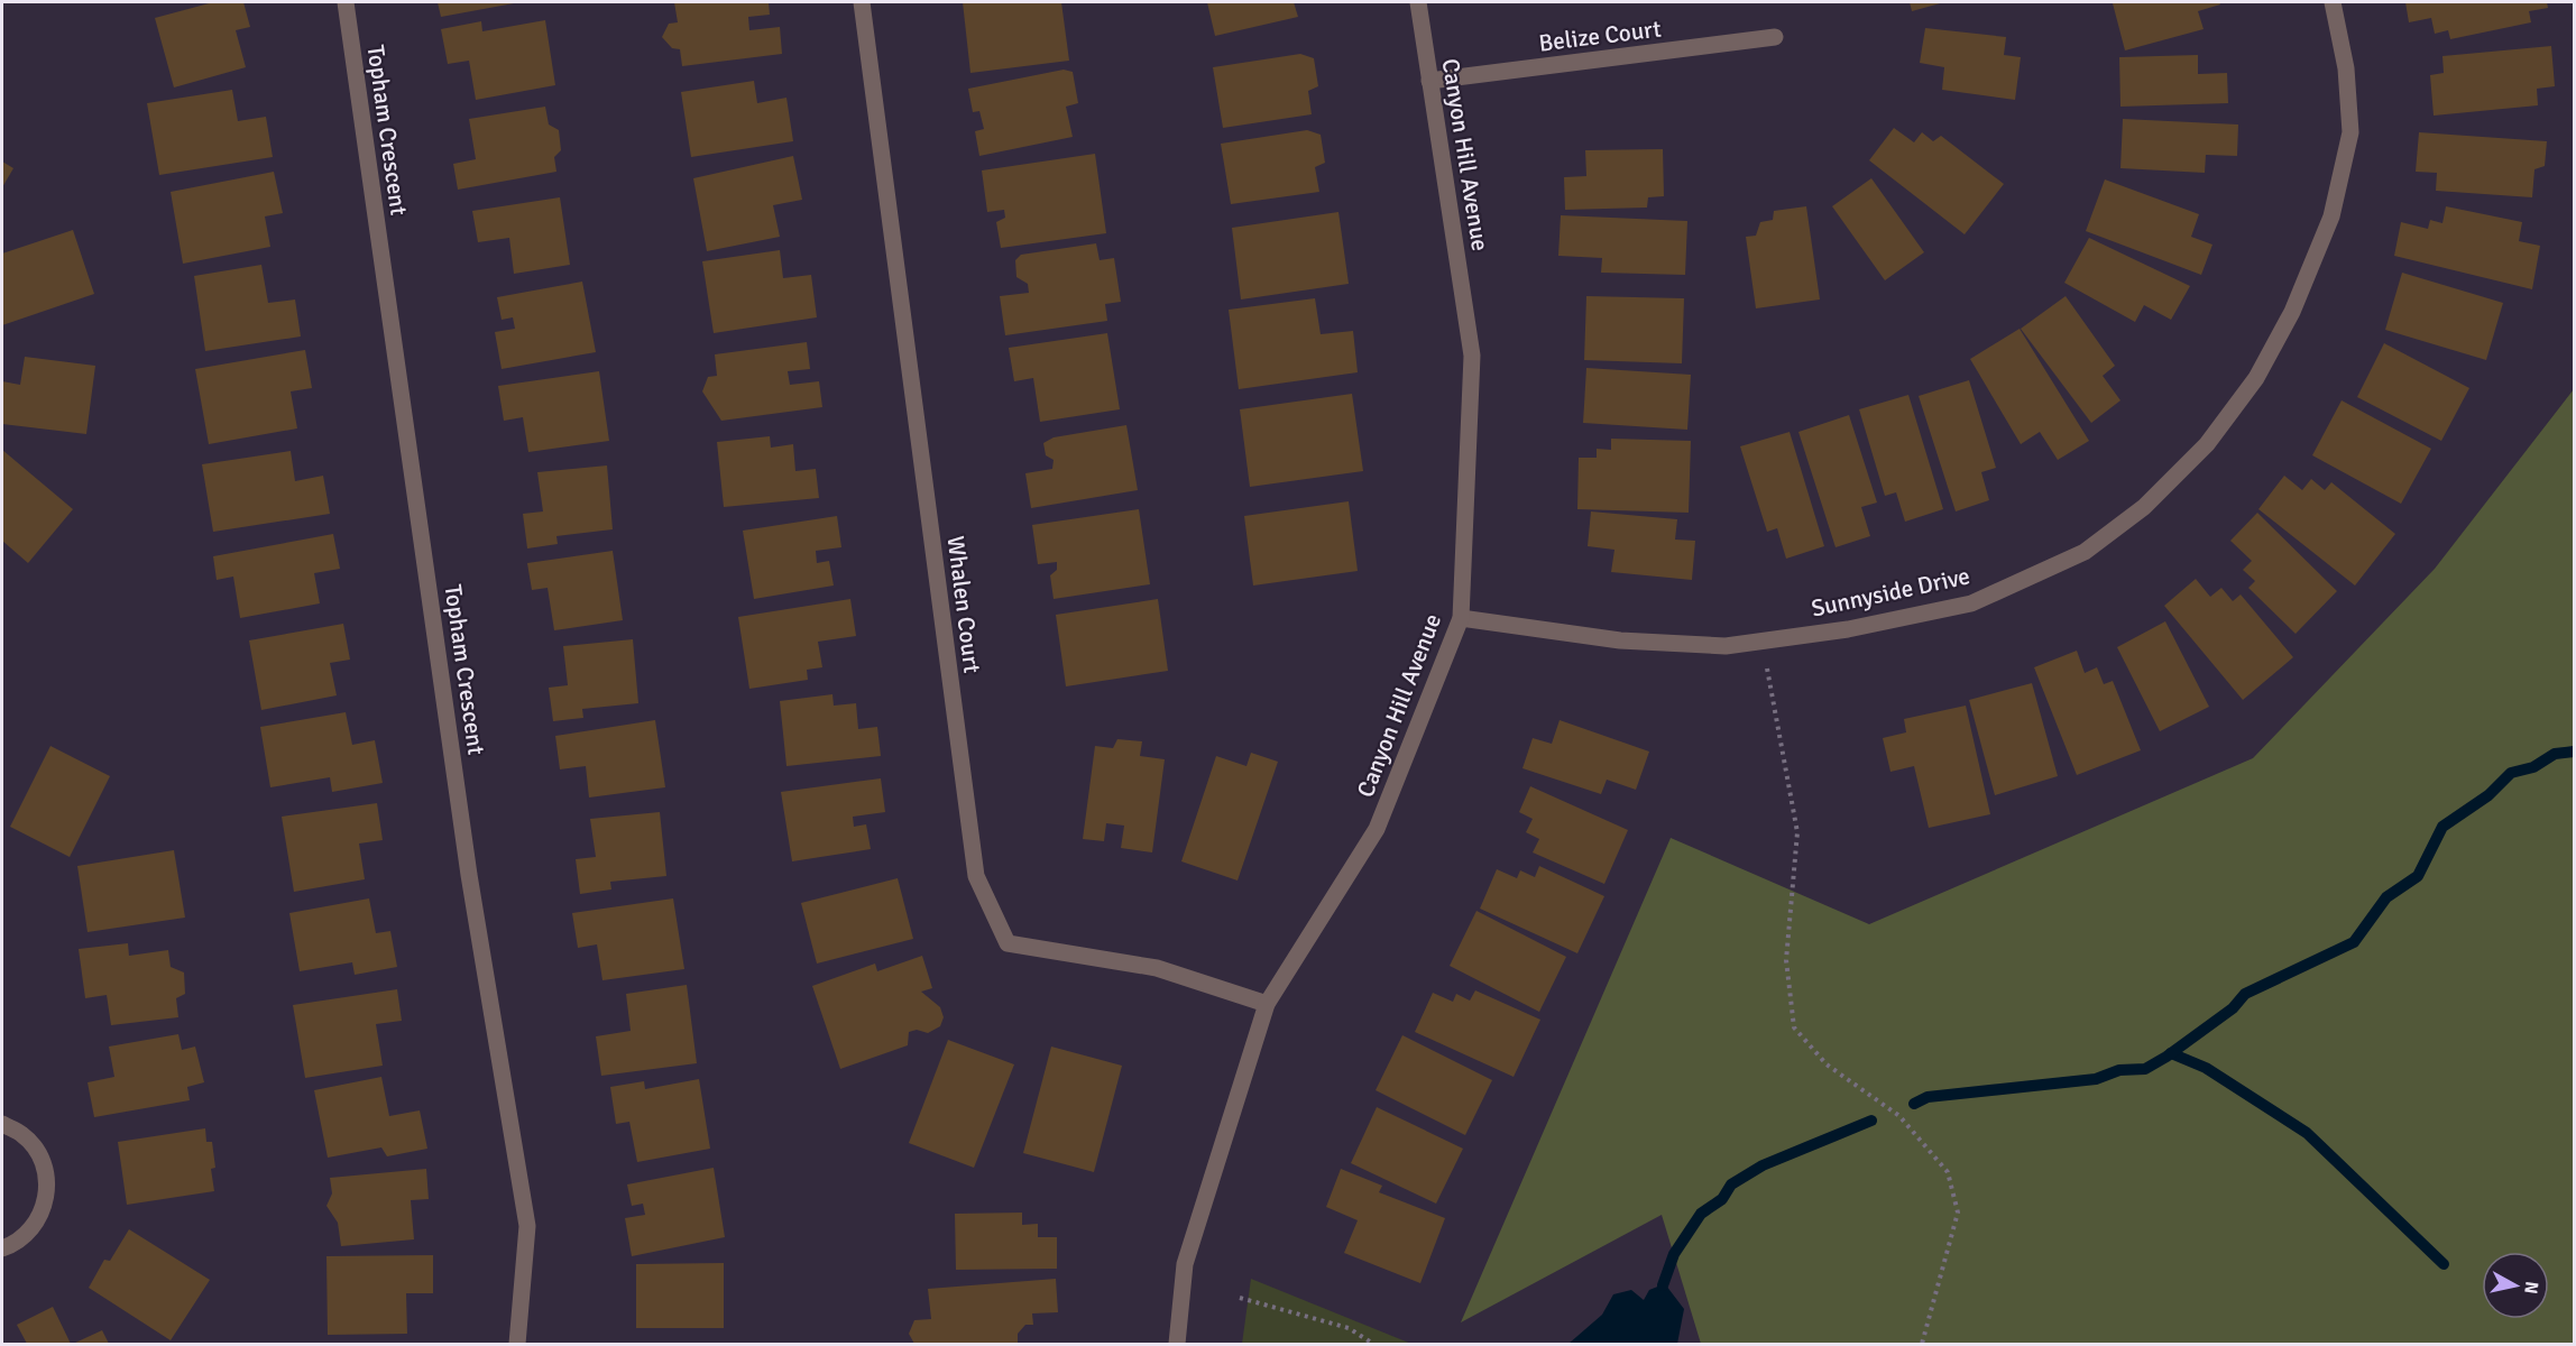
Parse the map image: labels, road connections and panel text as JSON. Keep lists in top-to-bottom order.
{
  "streets": {
    "street": [
      "Belize Court",
      "Topham Crescent",
      "Canyon Hill Avenue",
      "Sunnyside Drive",
      "Whalen Court"
    ]
  },
  "crossings": [
    ["Belize Court", "Canyon Hill Avenue"],
    ["Canyon Hill Avenue", "Sunnyside Drive"],
    ["Canyon Hill Avenue", "Whalen Court"]
  ],
  "north": "right"
}
